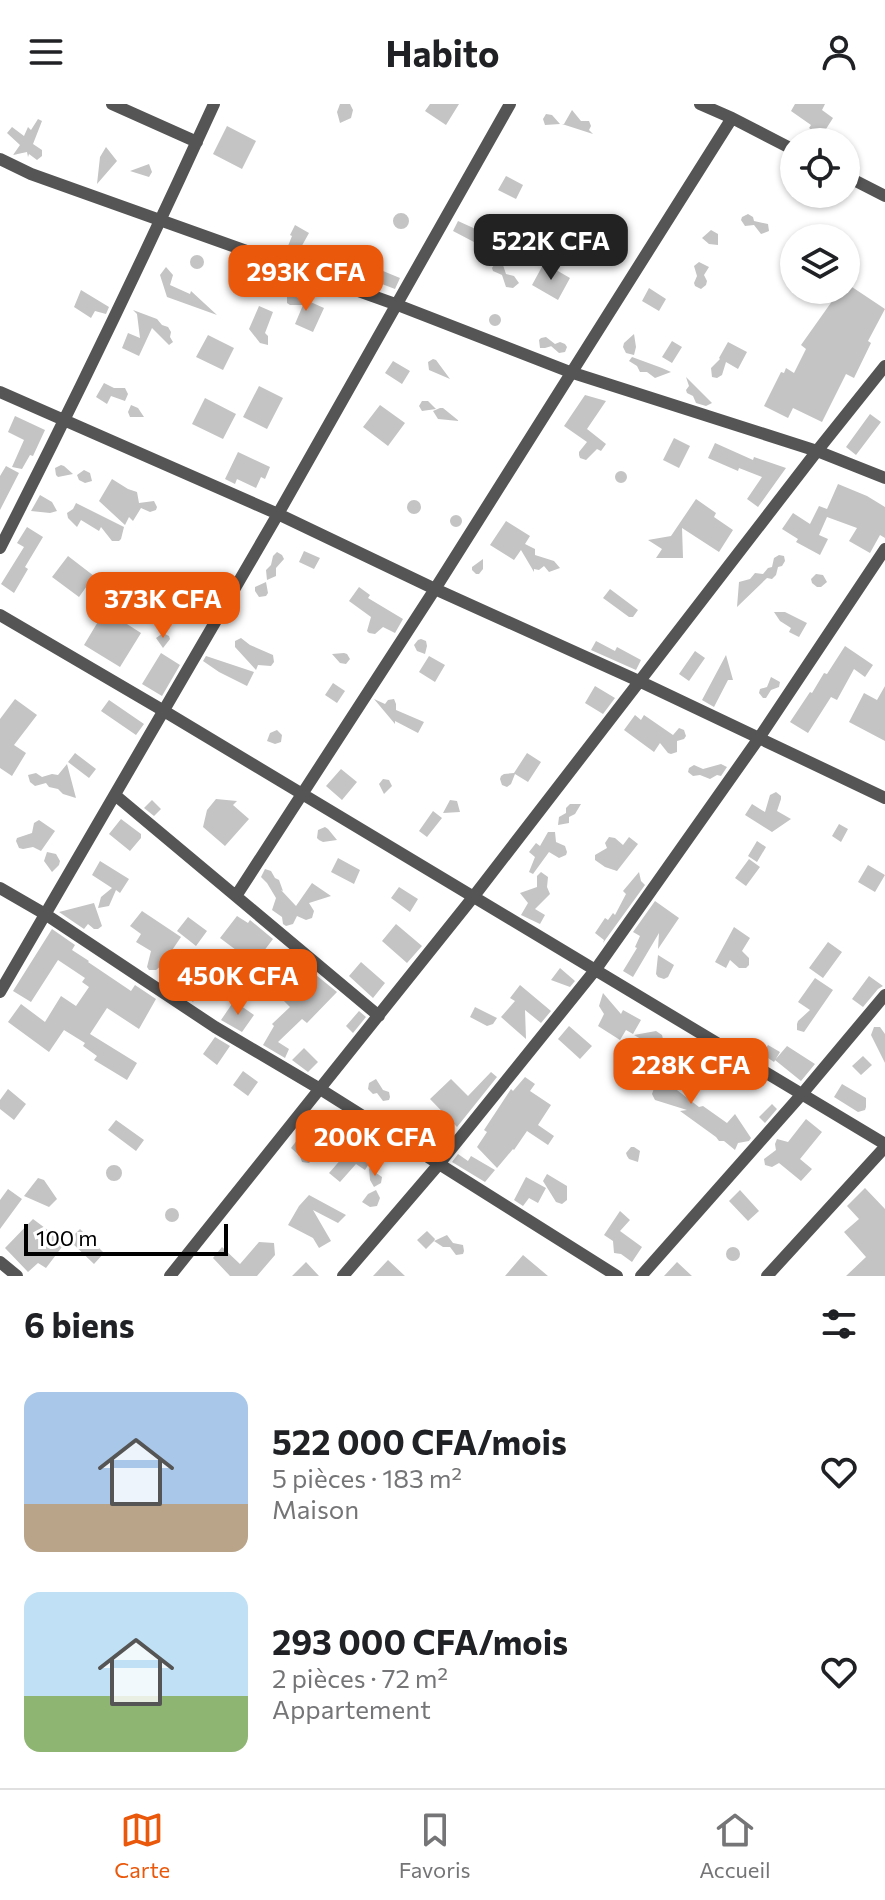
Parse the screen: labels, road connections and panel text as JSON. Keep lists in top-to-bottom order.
{
  "scale_bar": "100 m",
  "page": {
    "header": "Habito",
    "price": [
      "522K CFA",
      "293K CFA",
      "373K CFA",
      "450K CFA",
      "228K CFA",
      "200K CFA"
    ],
    "scale": "100 m",
    "heading": "6 biens",
    "list": [
      {
        "name": "522 000 CFA/mois",
        "note": "5 pièces · 183 m² · Maison"
      },
      {
        "name": "293 000 CFA/mois",
        "note": "2 pièces · 72 m² · Appartement"
      }
    ],
    "tabs": ["Carte", "Favoris", "Accueil"]
  }
}
